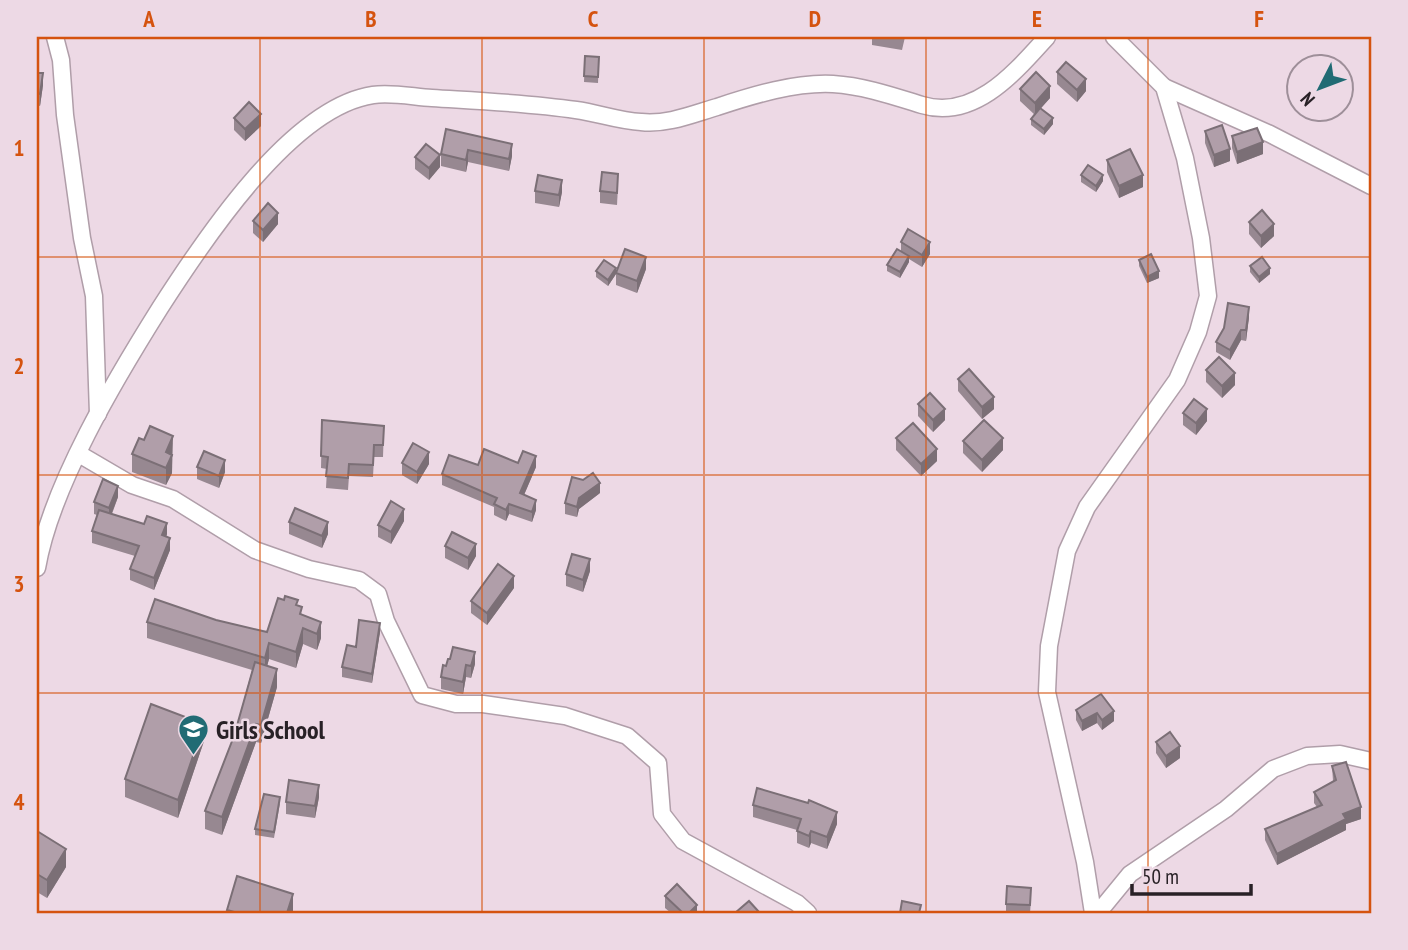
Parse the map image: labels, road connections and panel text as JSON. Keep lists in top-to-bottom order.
{
  "places": {
    "school or university": ["Girls School"]
  },
  "scale_bar": "50 m",
  "north": "bottom left",
  "grid": {
    "columns": [
      "A",
      "B",
      "C",
      "D",
      "E",
      "F"
    ],
    "rows": [
      "1",
      "2",
      "3",
      "4"
    ]
  }
}
